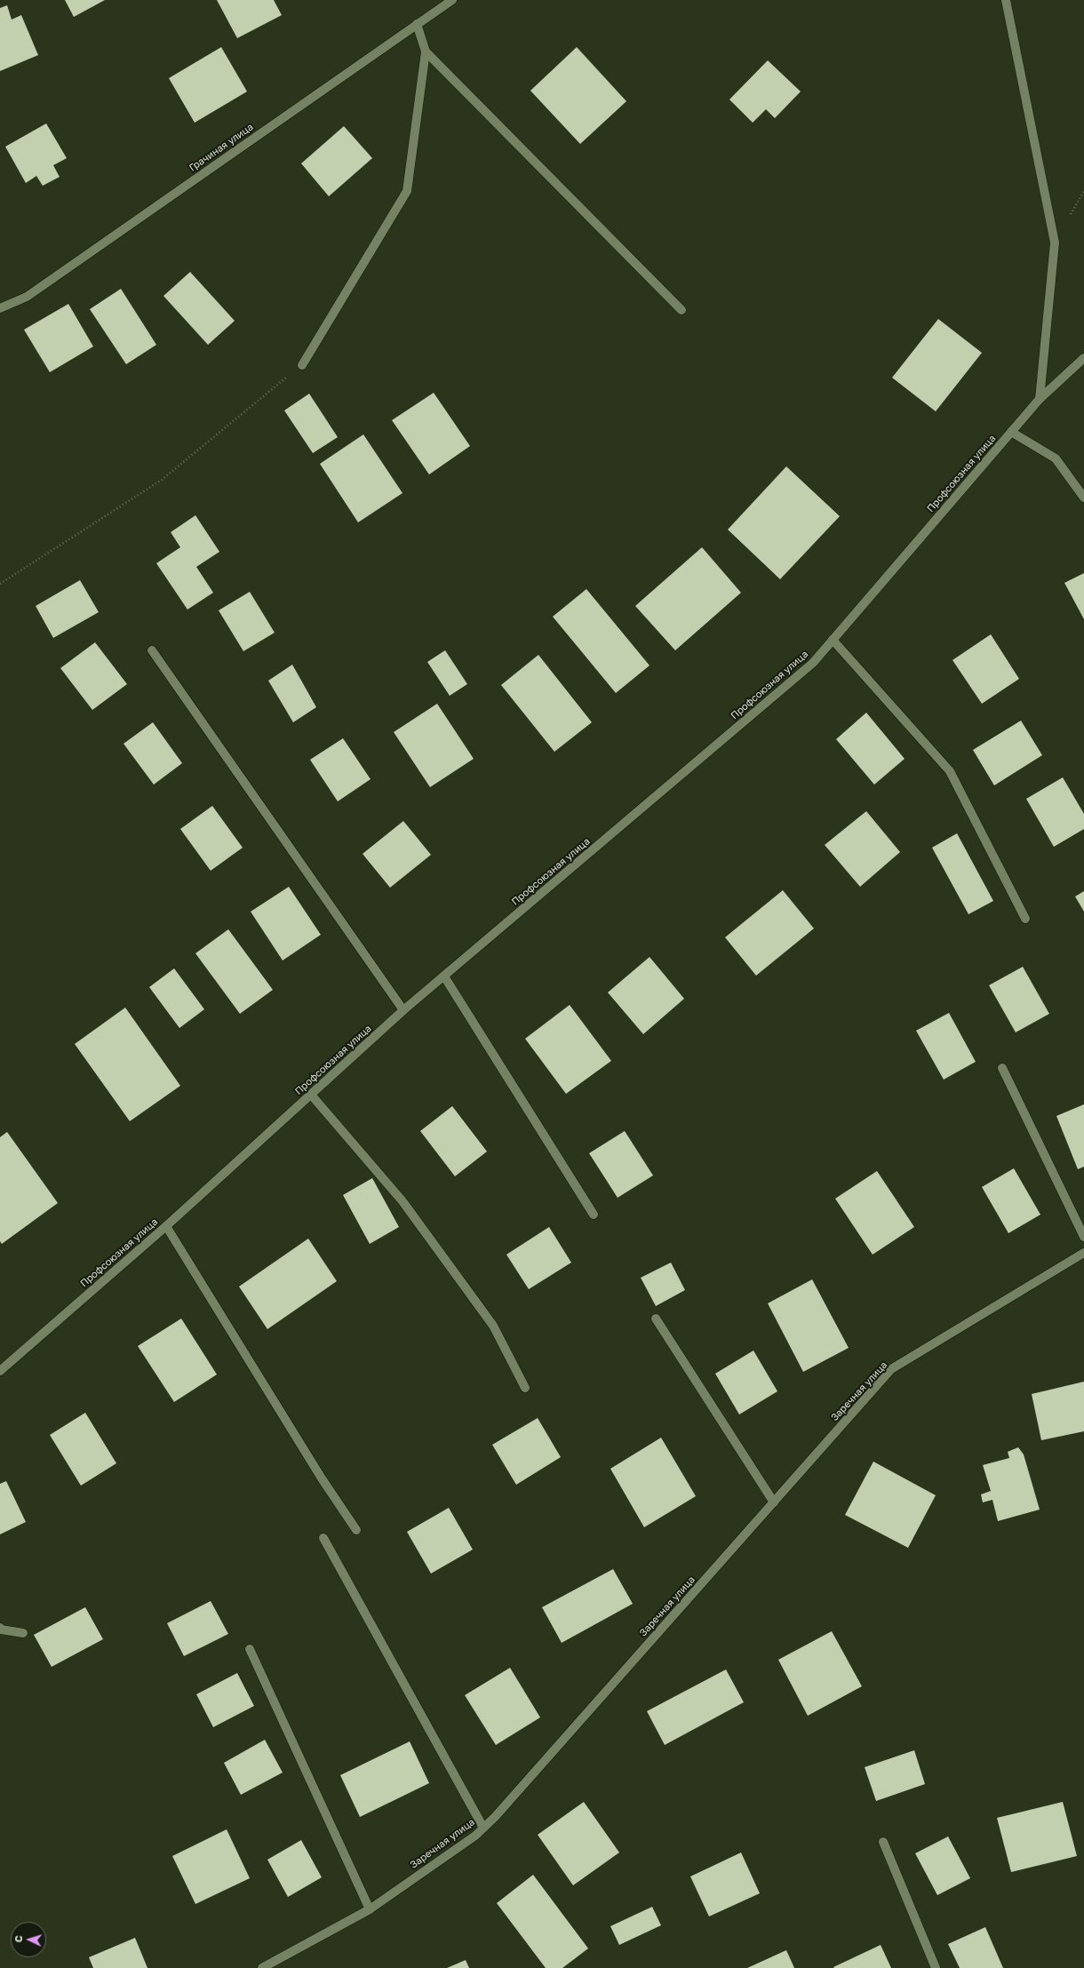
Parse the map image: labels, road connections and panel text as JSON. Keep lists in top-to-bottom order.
{
  "streets": {
    "street": ["Грачиная улица", "Профсоюзная улица", "Заречная улица"]
  },
  "north": "left"
}
